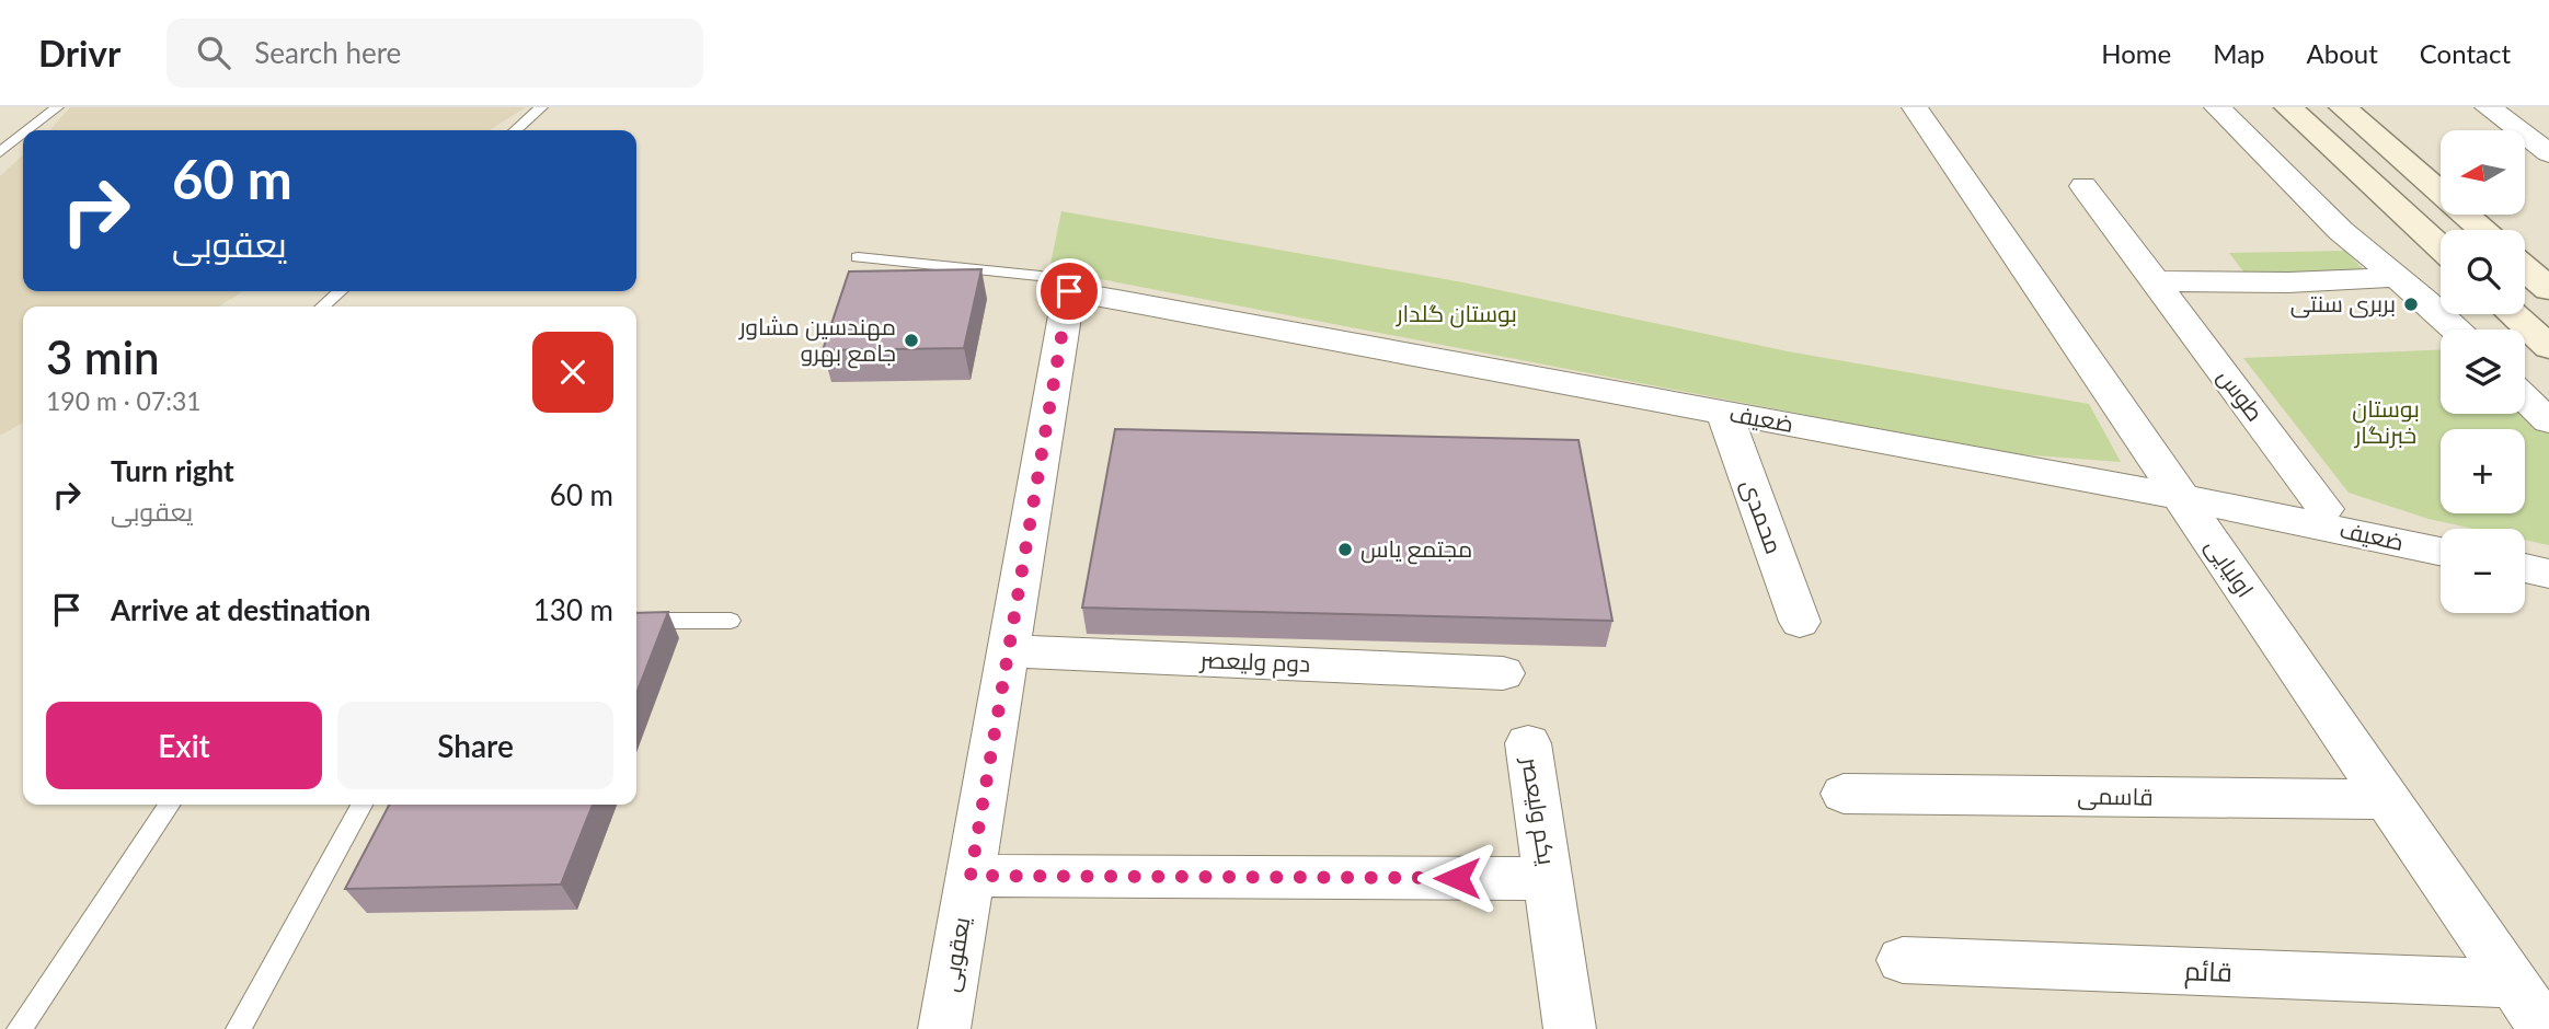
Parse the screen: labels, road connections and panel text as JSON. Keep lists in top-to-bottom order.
{
  "streets": {
    "street": [
      "طوس",
      "ضعیف",
      "محمدی",
      "اولیایی",
      "دوم ولیعصر",
      "قاسمی",
      "یکم ولیعصر",
      "یعقوبی",
      "قائم"
    ]
  },
  "crossings": [
    ["ضعیف", "محمدی"],
    ["ضعیف", "اولیایی"],
    ["ضعیف", "یعقوبی"],
    ["اولیایی", "قاسمی"],
    ["اولیایی", "قائم"],
    ["دوم ولیعصر", "یعقوبی"],
    ["یکم ولیعصر", "یعقوبی"]
  ],
  "parks": ["بوستان گلدار", "بوستان خبرنگار"],
  "places": ["بربری سنتی", "مهندسین مشاور جامع بهرو", "مجتمع یاس"],
  "north": "left",
  "page": {
    "header": "Drivr",
    "search": "Search here",
    "nav": [
      "Home",
      "Map",
      "About",
      "Contact"
    ],
    "map_buttons": ["+", "−"],
    "turn": ["60 m", "یعقوبی"],
    "heading": ["3 min", "190 m · 07:31"],
    "list": [
      {
        "name": "Turn right",
        "note": "یعقوبی",
        "value": "60 m"
      },
      {
        "name": "Arrive at destination",
        "value": "130 m"
      }
    ],
    "buttons": ["Exit", "Share"]
  }
}
